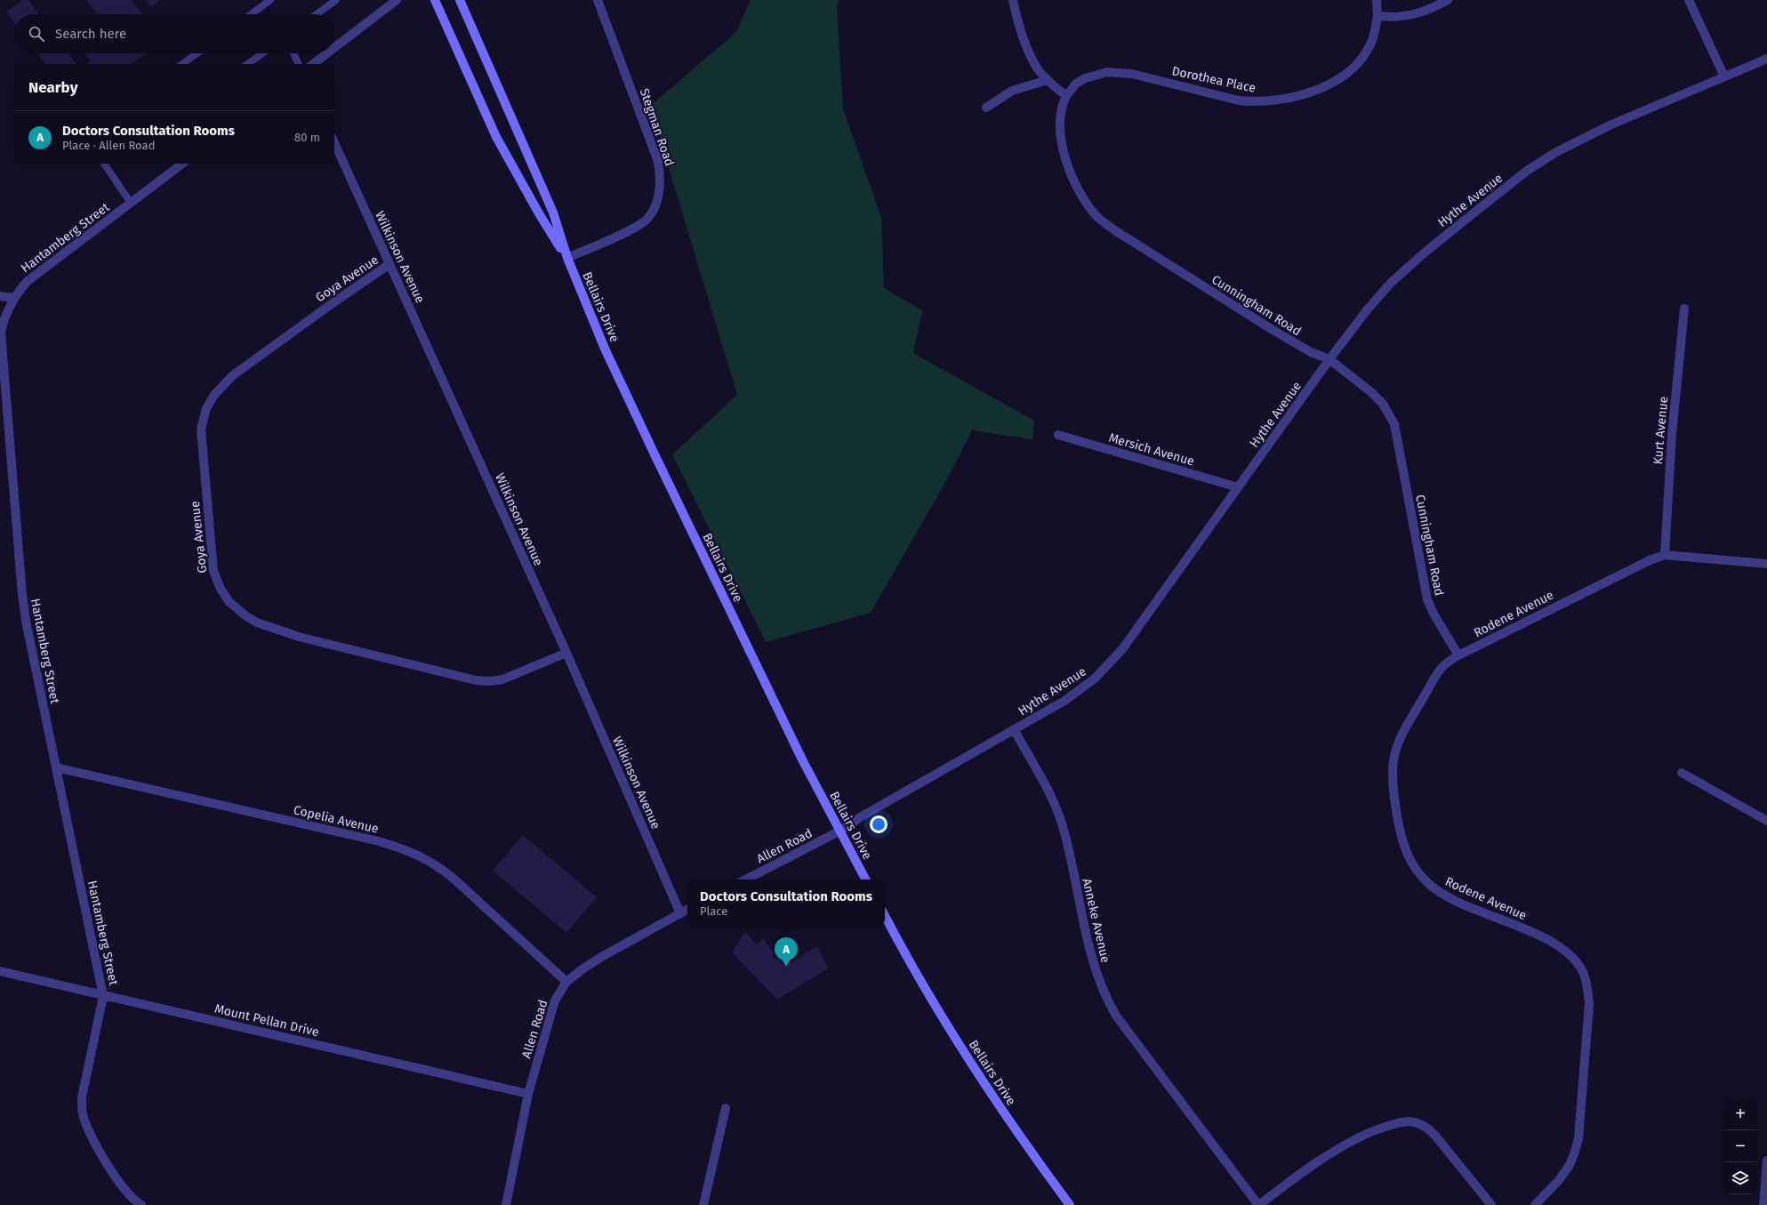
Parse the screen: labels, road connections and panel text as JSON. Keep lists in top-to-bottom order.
{
  "streets": {
    "street": [
      "Dorothea Place",
      "Stegman Road",
      "Hythe Avenue",
      "Hantamberg Street",
      "Wilkinson Avenue",
      "Goya Avenue",
      "Cunningham Road",
      "Bellairs Drive",
      "Kurt Avenue",
      "Mersich Avenue",
      "Rodene Avenue",
      "Copelia Avenue",
      "Allen Road",
      "Anneke Avenue",
      "Mount Pellan Drive"
    ]
  },
  "crossings": [
    ["Dorothea Place", "Cunningham Road"],
    ["Stegman Road", "Bellairs Drive"],
    ["Hythe Avenue", "Cunningham Road"],
    ["Hythe Avenue", "Bellairs Drive"],
    ["Hythe Avenue", "Mersich Avenue"],
    ["Hythe Avenue", "Allen Road"],
    ["Hythe Avenue", "Anneke Avenue"],
    ["Hantamberg Street", "Copelia Avenue"],
    ["Hantamberg Street", "Mount Pellan Drive"],
    ["Wilkinson Avenue", "Goya Avenue"],
    ["Wilkinson Avenue", "Allen Road"],
    ["Cunningham Road", "Rodene Avenue"],
    ["Bellairs Drive", "Allen Road"],
    ["Kurt Avenue", "Rodene Avenue"],
    ["Copelia Avenue", "Allen Road"],
    ["Allen Road", "Mount Pellan Drive"]
  ],
  "page": {
    "search": "Search here",
    "heading": "Nearby",
    "list": [
      {
        "mark": "A",
        "name": "Doctors Consultation Rooms",
        "note": "Place · Allen Road",
        "value": "80 m"
      }
    ],
    "popup": ["Doctors Consultation Rooms", "Place"],
    "pins": "A",
    "map_buttons": ["+", "−"]
  }
}
